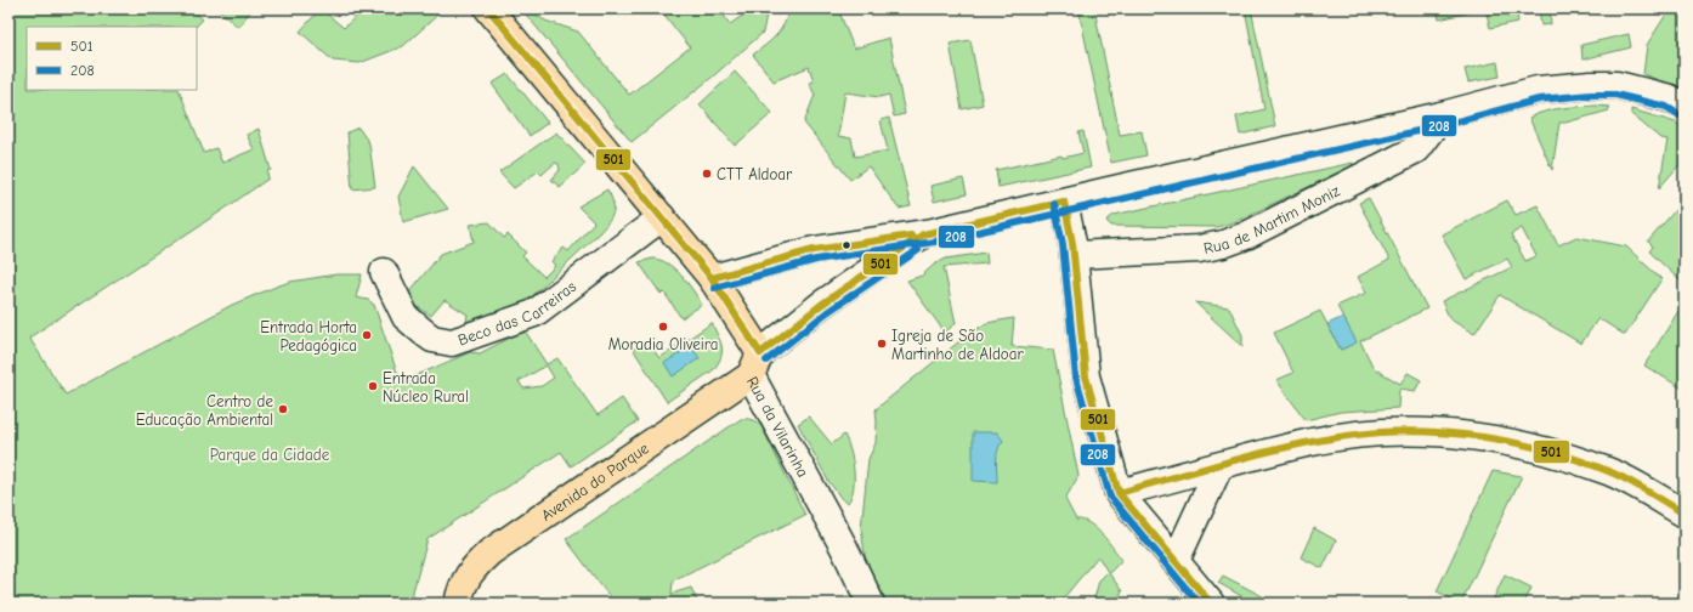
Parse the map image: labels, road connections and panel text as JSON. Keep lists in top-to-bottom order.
{
  "streets": {
    "main road": ["Rua da Vilarinha", "Avenida do Parque"],
    "street": ["Rua de Martim Moniz", "Beco das Carreiras"]
  },
  "crossings": [
    ["Beco das Carreiras", "Rua da Vilarinha"],
    ["Rua da Vilarinha", "Avenida do Parque"]
  ],
  "parks": ["Parque da Cidade"],
  "places": [
    "CTT Aldoar",
    "Moradia Oliveira",
    "Entrada Horta Pedagógica",
    "Igreja de São Martinho de Aldoar",
    "Entrada Núcleo Rural",
    "Centro de Educação Ambiental"
  ],
  "lines": ["transit line 501", "transit line 208"],
  "legend": ["501", "208"]
}
